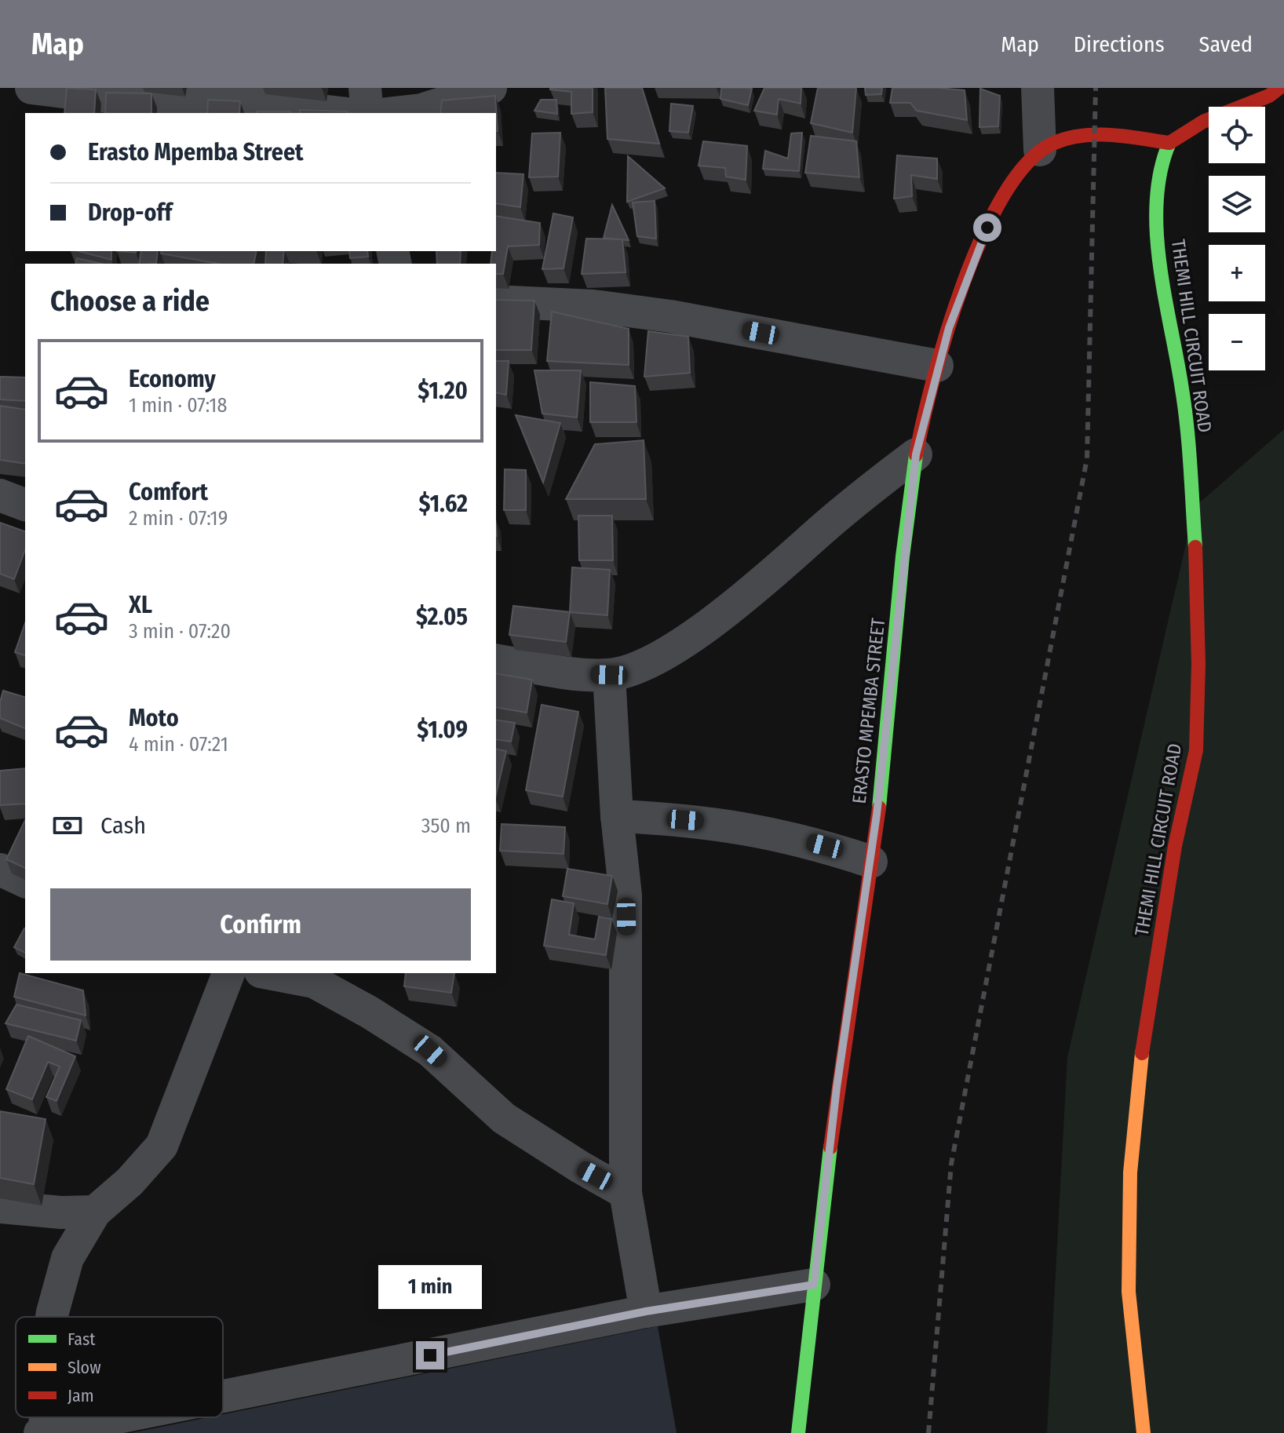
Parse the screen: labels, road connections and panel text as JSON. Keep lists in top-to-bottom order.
{
  "streets": {
    "street": ["THEMI HILL CIRCUIT ROAD", "ERASTO MPEMBA STREET"]
  },
  "crossings": [
    ["THEMI HILL CIRCUIT ROAD", "ERASTO MPEMBA STREET"]
  ],
  "legend": ["Fast", "Slow", "Jam"],
  "page": {
    "header": "Map",
    "nav": ["Map", "Directions", "Saved"],
    "map_buttons": ["+", "−"],
    "banner": ["Erasto Mpemba Street", "Drop-off"],
    "heading": "Choose a ride",
    "list": [
      {
        "name": "Economy",
        "note": "1 min · 07:18",
        "value": "$1.20"
      },
      {
        "name": "Comfort",
        "note": "2 min · 07:19",
        "value": "$1.62"
      },
      {
        "name": "XL",
        "note": "3 min · 07:20",
        "value": "$2.05"
      },
      {
        "name": "Moto",
        "note": "4 min · 07:21",
        "value": "$1.09"
      }
    ],
    "pay": ["Cash", "350 m"],
    "buttons": "Confirm",
    "bubble": "1 min"
  }
}
